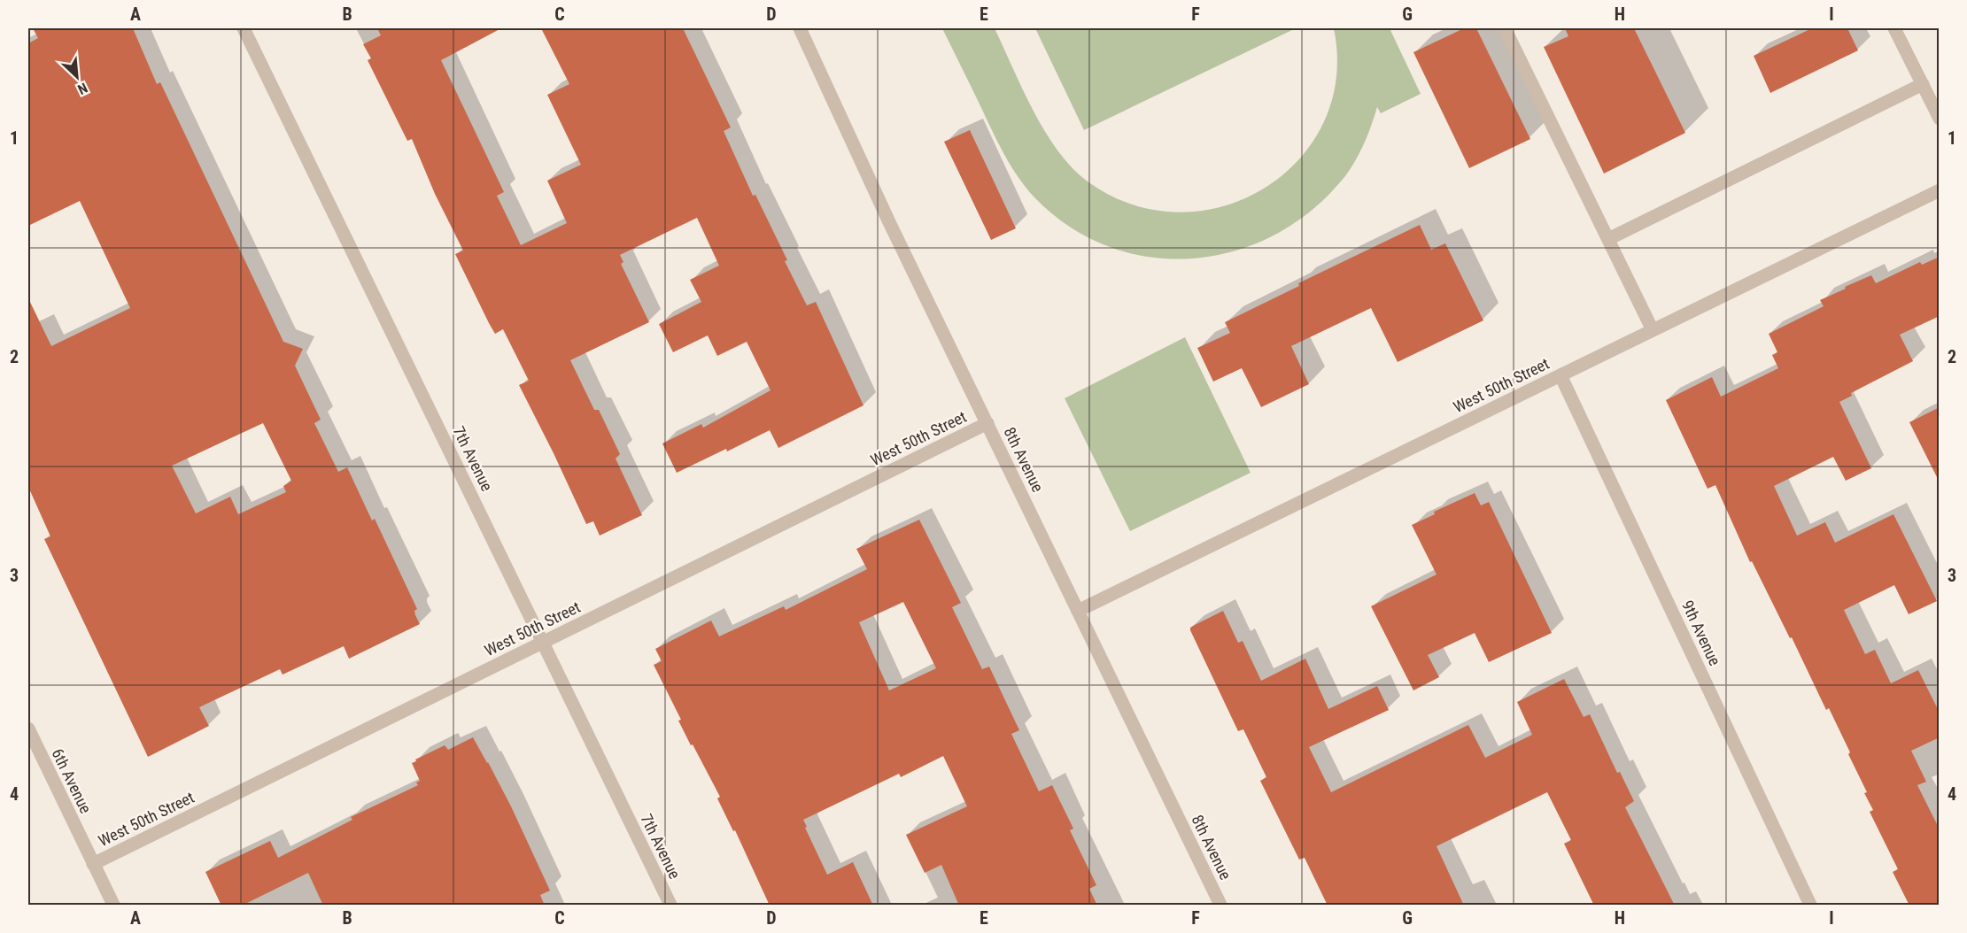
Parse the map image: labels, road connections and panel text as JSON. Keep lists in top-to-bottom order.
{
  "streets": {
    "street": [
      "West 50th Street",
      "7th Avenue",
      "8th Avenue",
      "9th Avenue",
      "6th Avenue"
    ]
  },
  "crossings": [
    ["West 50th Street", "7th Avenue"],
    ["West 50th Street", "8th Avenue"],
    ["West 50th Street", "9th Avenue"],
    ["West 50th Street", "6th Avenue"]
  ],
  "north": "bottom right",
  "grid": {
    "columns": [
      "A",
      "B",
      "C",
      "D",
      "E",
      "F",
      "G",
      "H",
      "I"
    ],
    "rows": [
      "1",
      "2",
      "3",
      "4"
    ]
  }
}
